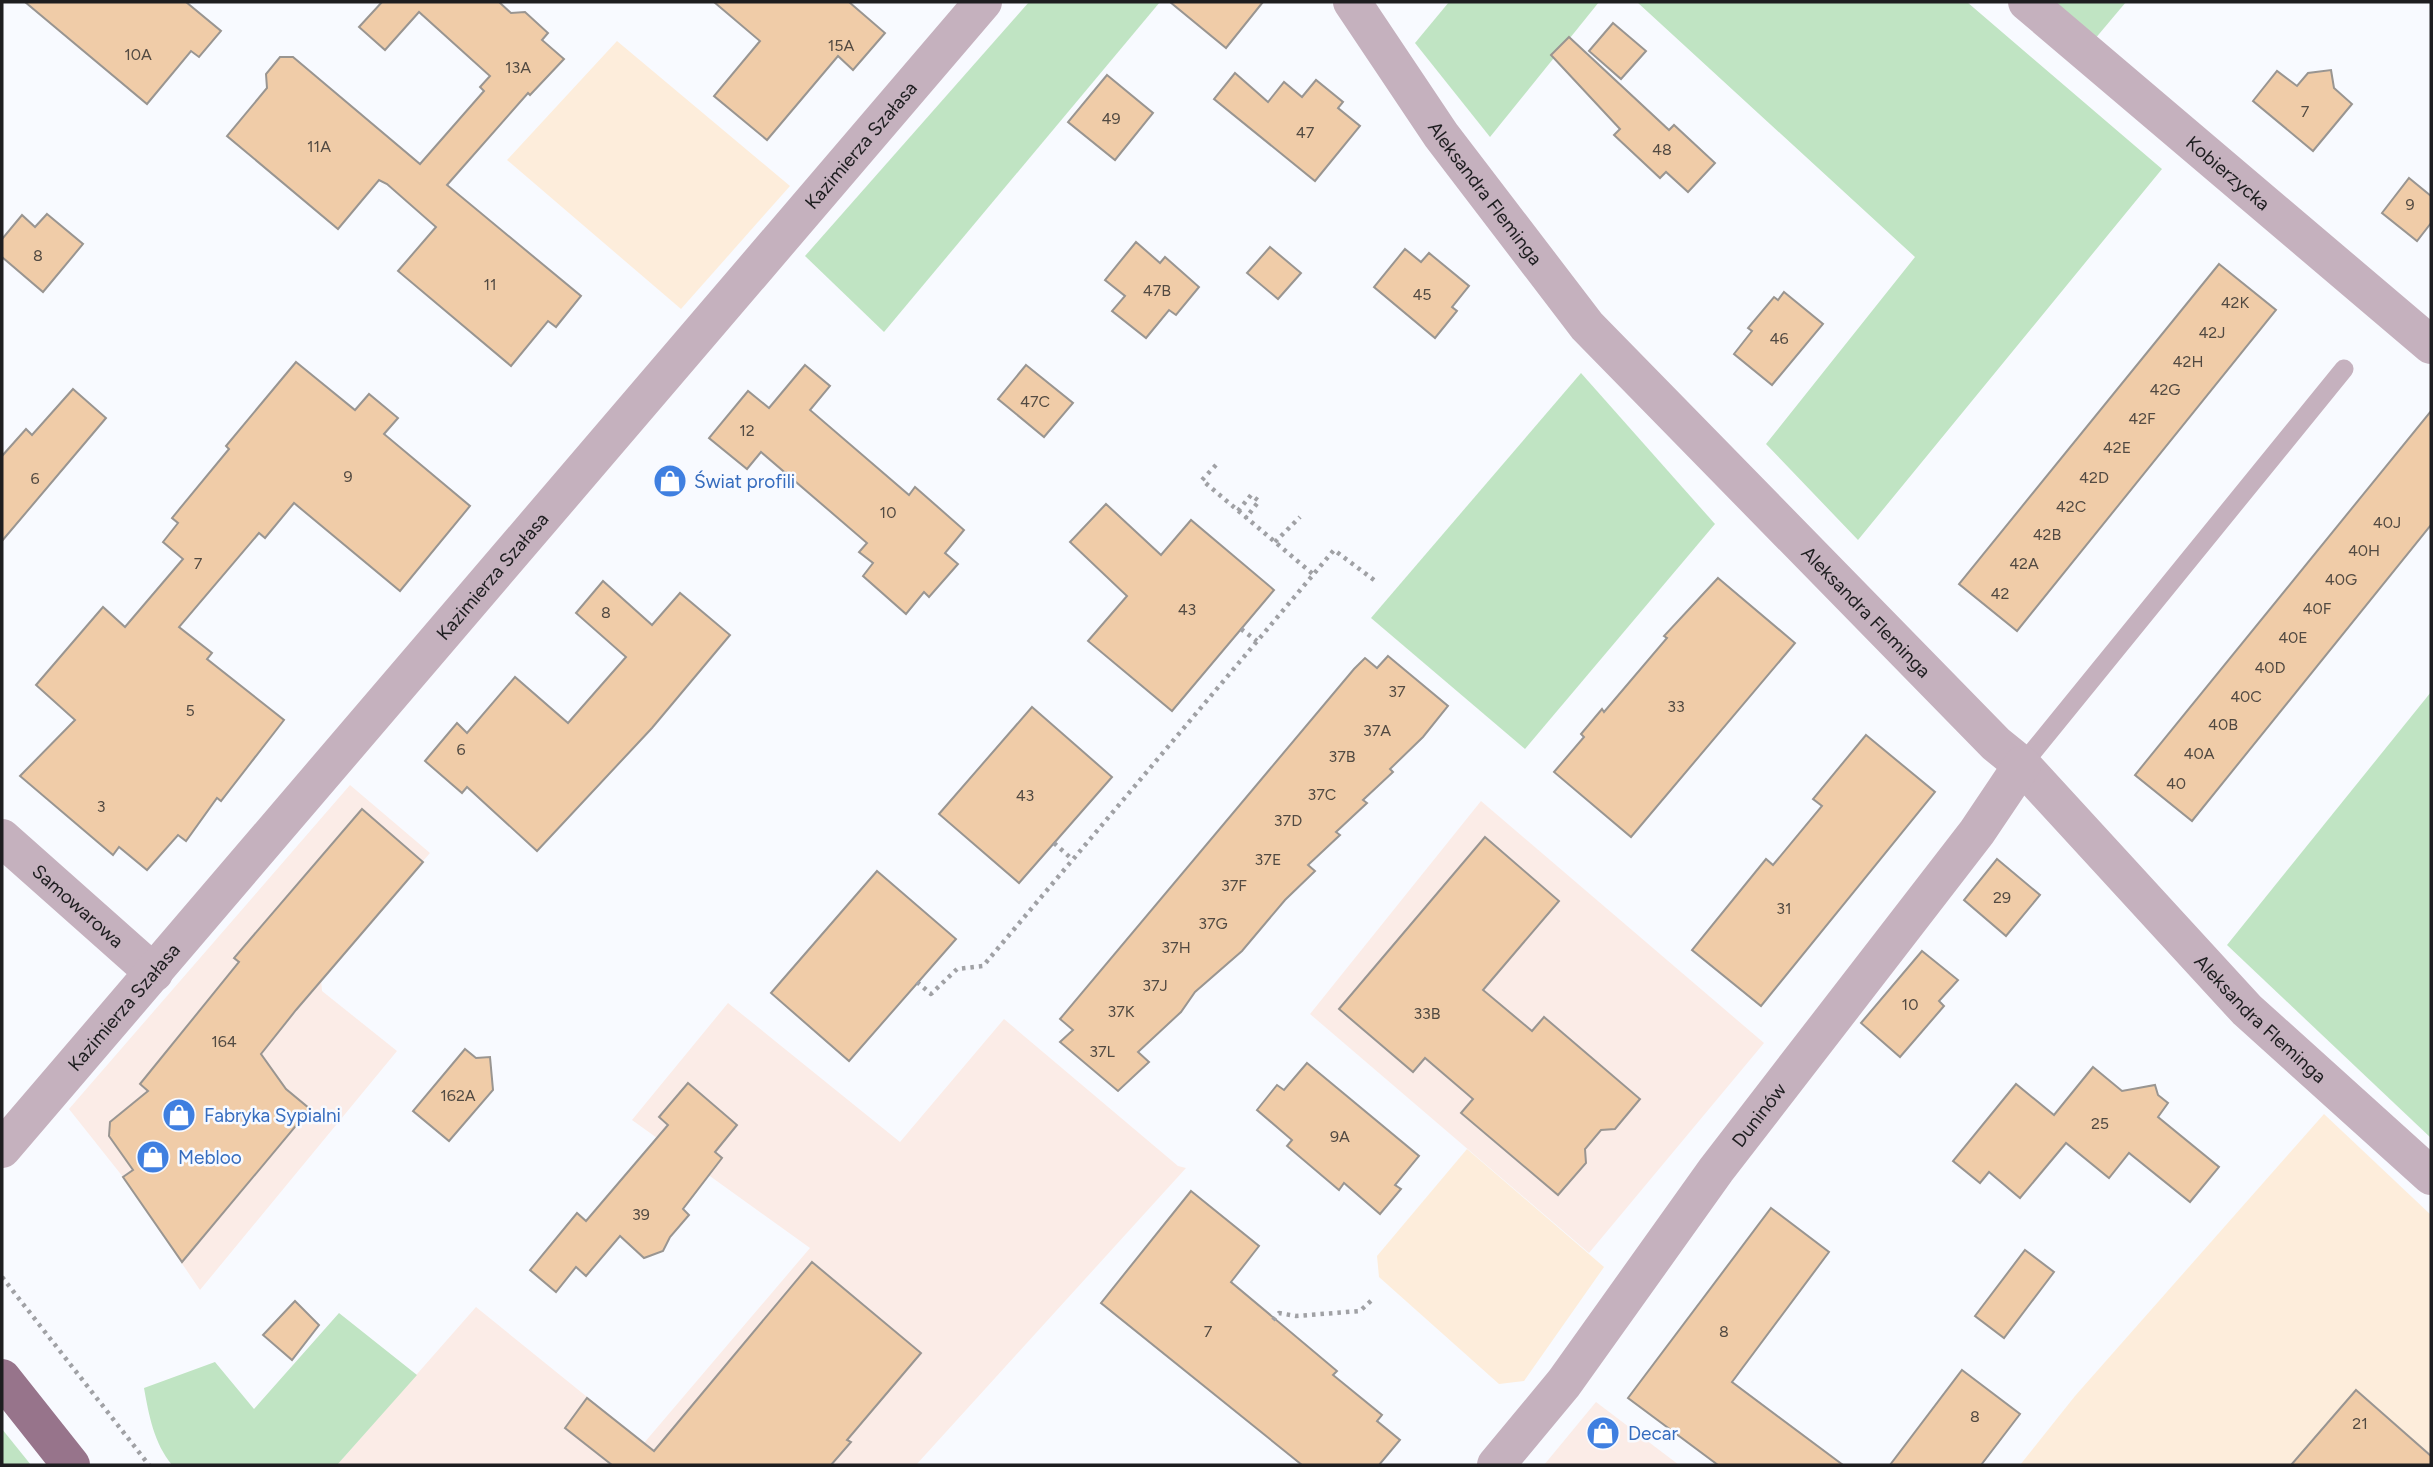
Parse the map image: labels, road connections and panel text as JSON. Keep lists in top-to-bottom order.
{
  "streets": {
    "street": [
      "Kazimierza Szałasa",
      "Kobierzycka",
      "Aleksandra Fleminga",
      "Samowarowa",
      "Duninów"
    ]
  },
  "crossings": [
    ["Kazimierza Szałasa", "Samowarowa"],
    ["Aleksandra Fleminga", "Duninów"]
  ],
  "places": {
    "shop": [
      "Świat profili",
      "Fabryka Sypialni",
      "Mebloo",
      "Decar"
    ]
  },
  "house_numbers": [
    "15A",
    "10A",
    "13A",
    "7",
    "49",
    "47",
    "11A",
    "48",
    "9",
    "8",
    "11",
    "47B",
    "45",
    "42K",
    "42J",
    "46",
    "42H",
    "42G",
    "47C",
    "42F",
    "12",
    "42E",
    "9",
    "42D",
    "6",
    "42C",
    "10",
    "40J",
    "42B",
    "40H",
    "7",
    "42A",
    "40G",
    "42",
    "40F",
    "43",
    "8",
    "40E",
    "40D",
    "37",
    "40C",
    "33",
    "5",
    "40B",
    "37A",
    "6",
    "40A",
    "37B",
    "40",
    "37C",
    "43",
    "3",
    "37D",
    "37E",
    "37F",
    "29",
    "31",
    "37G",
    "37H",
    "37J",
    "10",
    "37K",
    "33B",
    "164",
    "37L",
    "162A",
    "25",
    "9A",
    "39",
    "7",
    "8",
    "8",
    "21"
  ]
}
